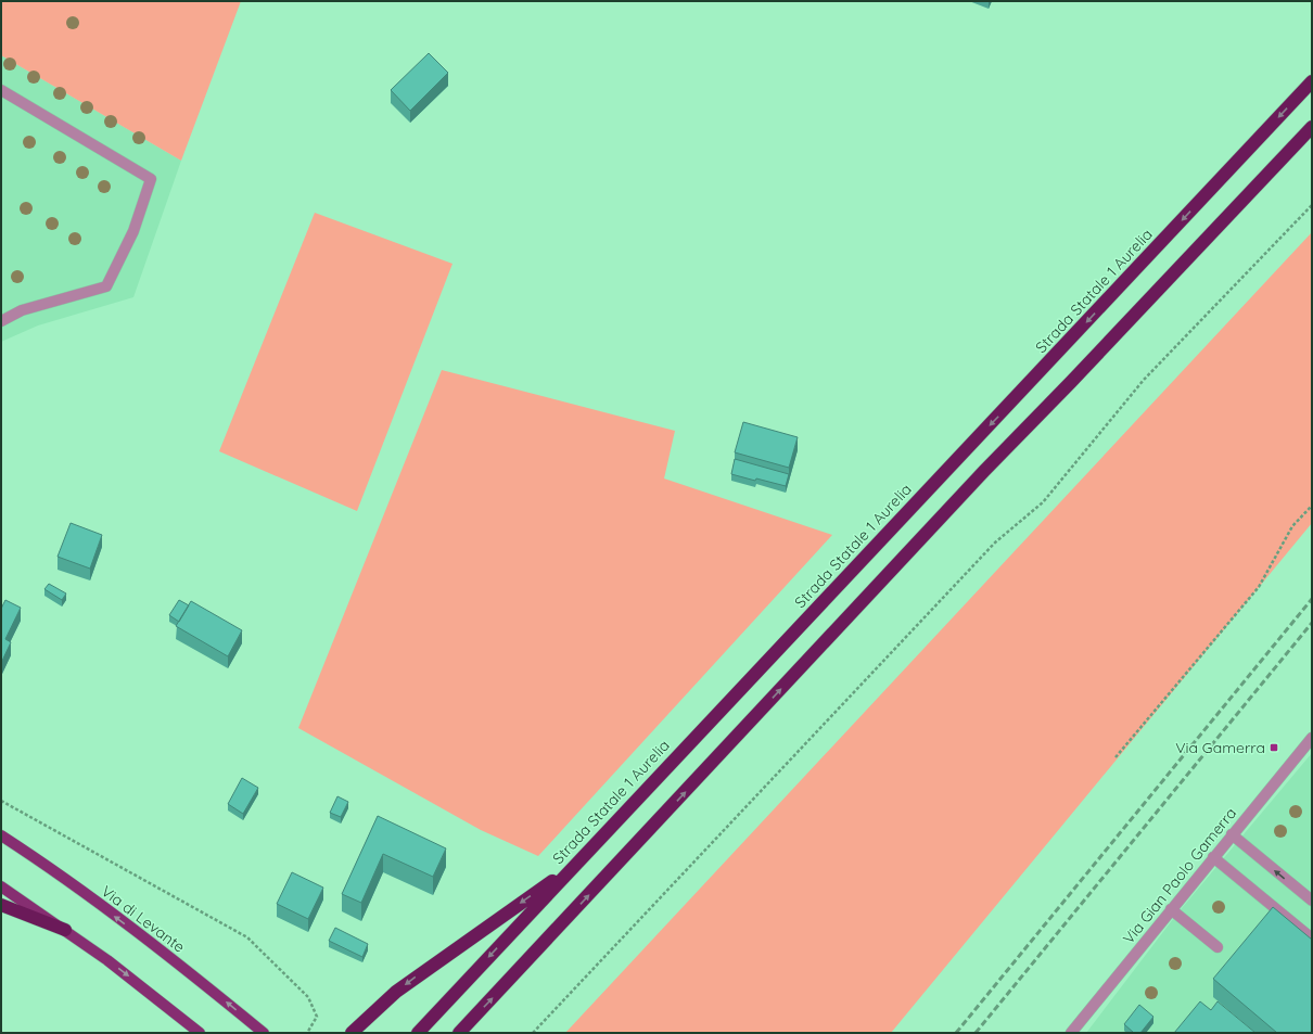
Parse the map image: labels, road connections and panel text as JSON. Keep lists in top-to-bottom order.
{
  "streets": {
    "highway": ["Strada Statale 1 Aurelia"],
    "main road": ["Via di Levante"],
    "street": ["Via Gian Paolo Gamerra"]
  },
  "places": {
    "transit": ["Via Gamerra"]
  }
}
